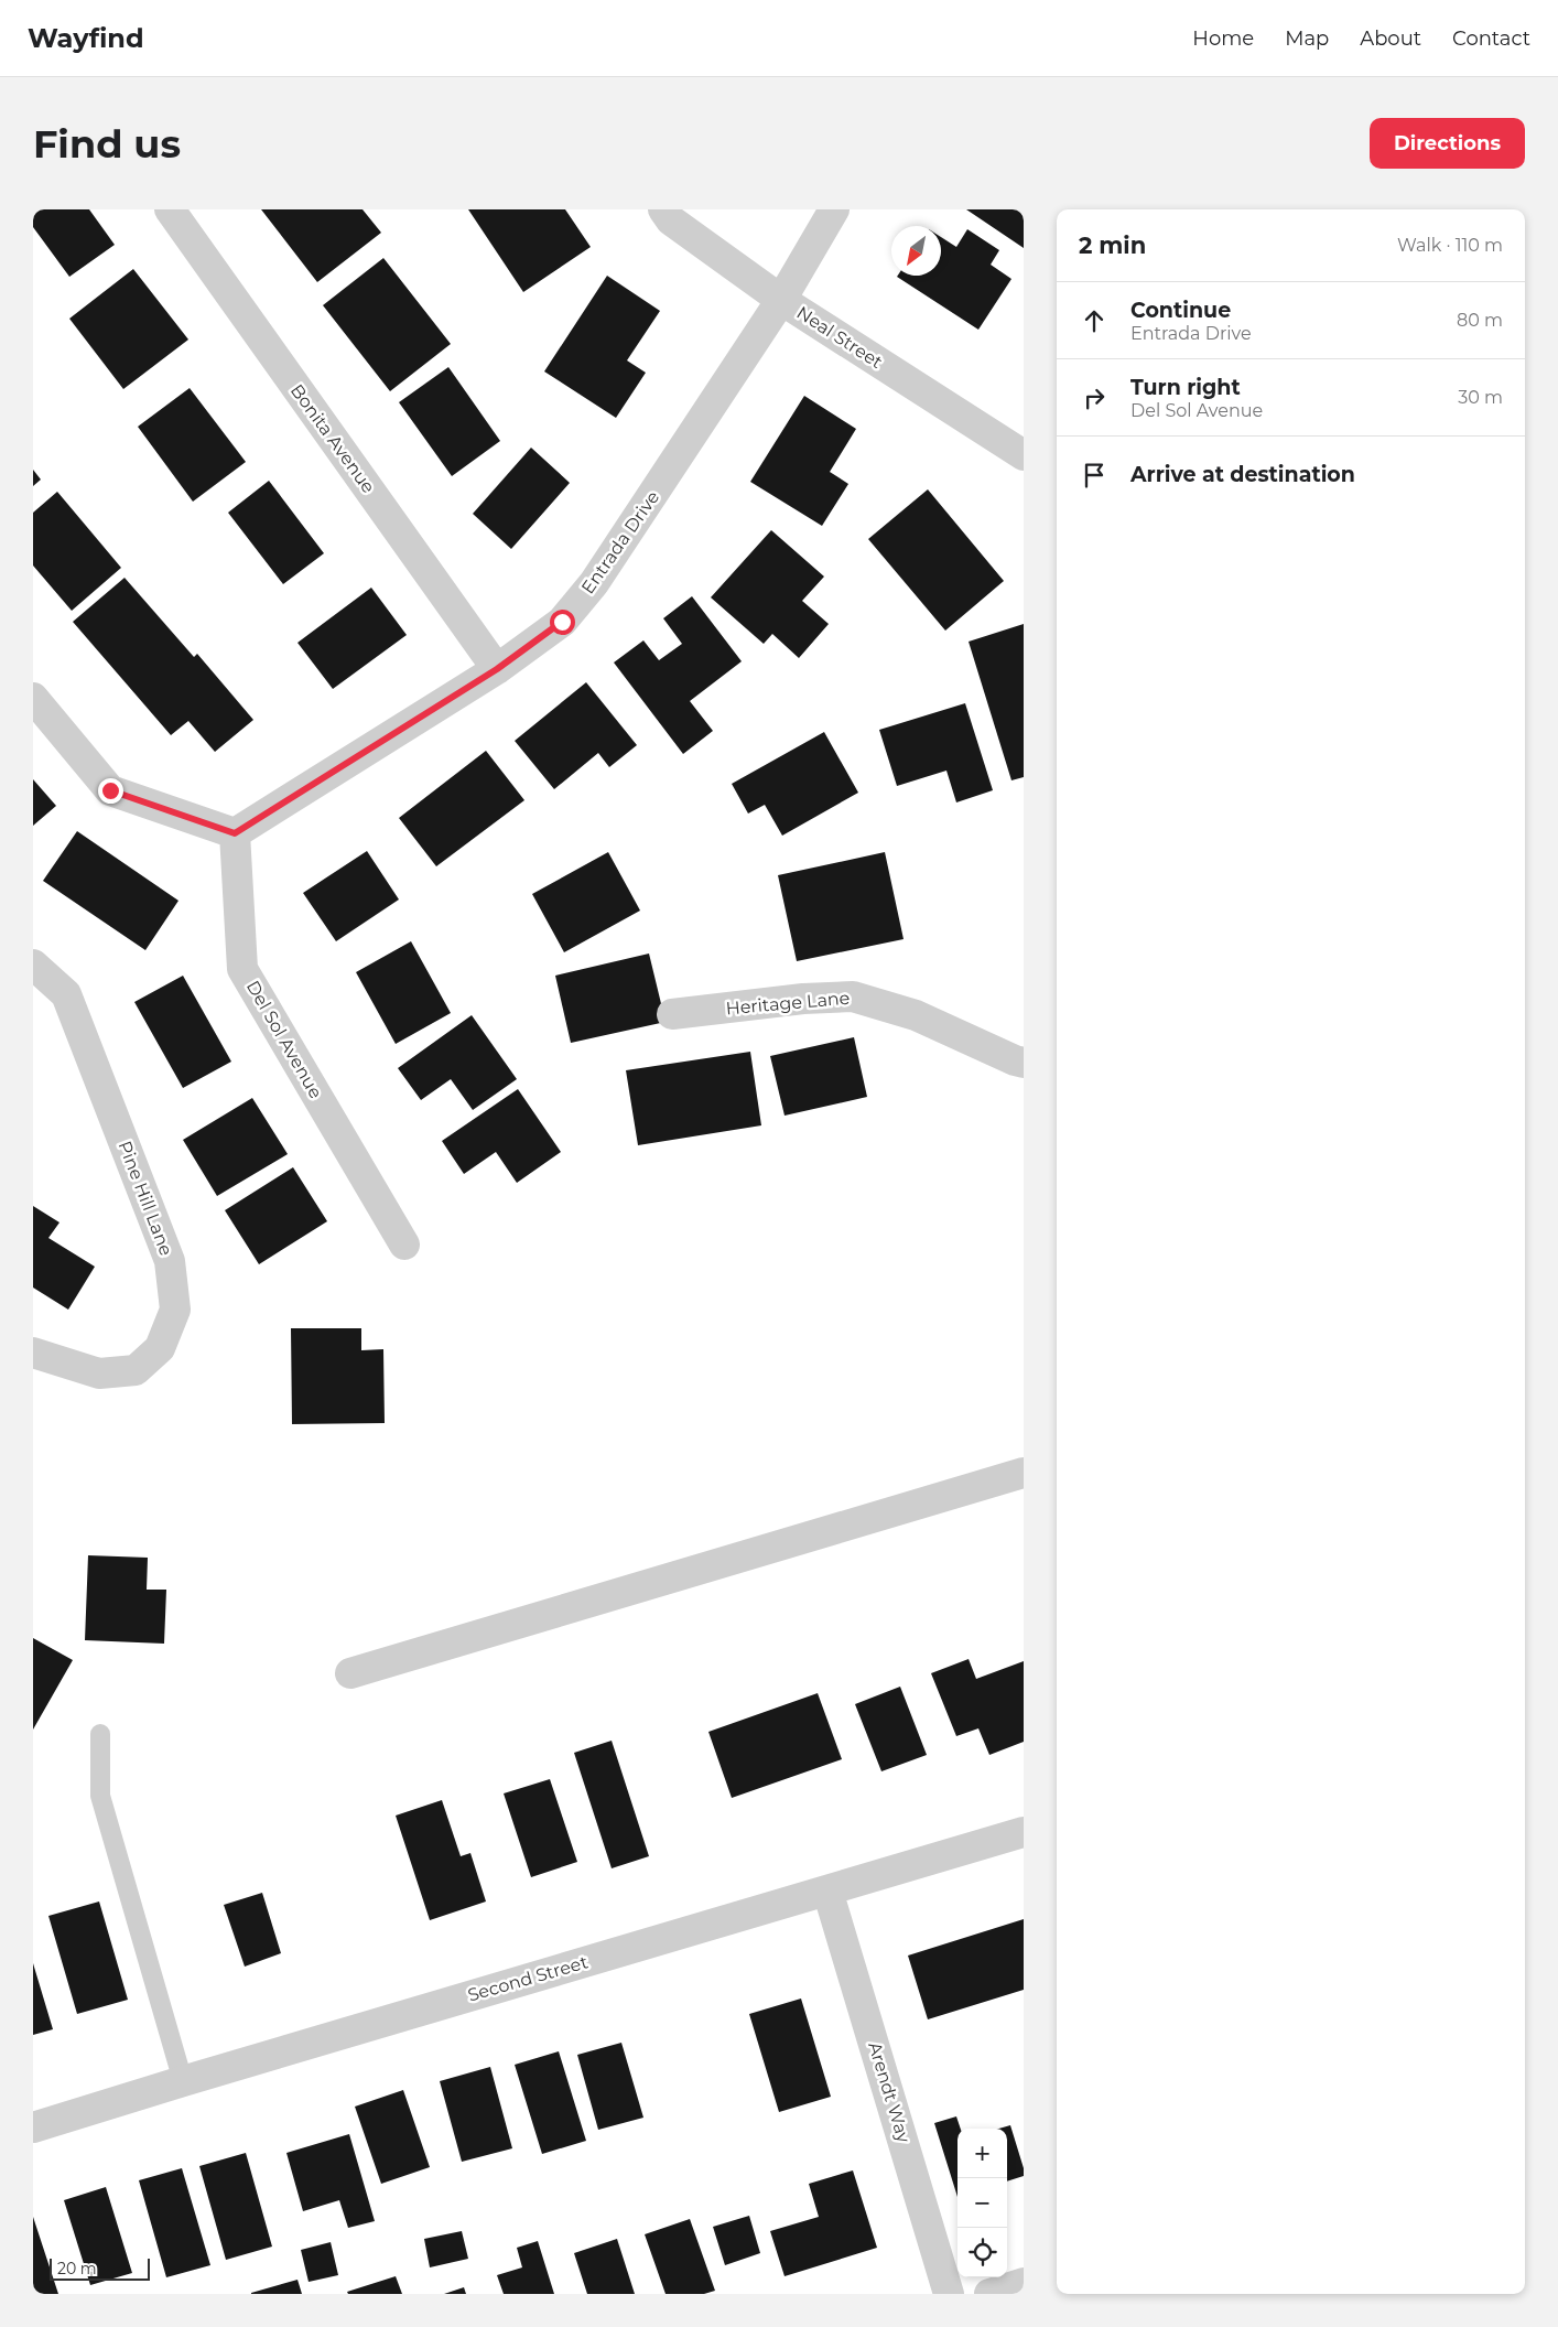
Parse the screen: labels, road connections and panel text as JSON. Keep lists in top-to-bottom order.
{
  "streets": {
    "street": [
      "Neal Street",
      "Bonita Avenue",
      "Entrada Drive",
      "Heritage Lane",
      "Del Sol Avenue",
      "Pine Hill Lane",
      "Second Street",
      "Arendt Way"
    ]
  },
  "crossings": [
    ["Neal Street", "Entrada Drive"],
    ["Bonita Avenue", "Entrada Drive"],
    ["Entrada Drive", "Del Sol Avenue"],
    ["Second Street", "Arendt Way"]
  ],
  "scale_bar": "20 m",
  "north": "bottom left",
  "page": {
    "header": "Wayfind",
    "nav": [
      "Home",
      "Map",
      "About",
      "Contact"
    ],
    "buttons": "Directions",
    "title": "Find us",
    "heading": ["2 min", "Walk · 110 m"],
    "list": [
      ["Continue", "Entrada Drive", "80 m"],
      ["Turn right", "Del Sol Avenue", "30 m"],
      "Arrive at destination"
    ],
    "map_buttons": ["+", "−"],
    "scale": "20 m"
  }
}
